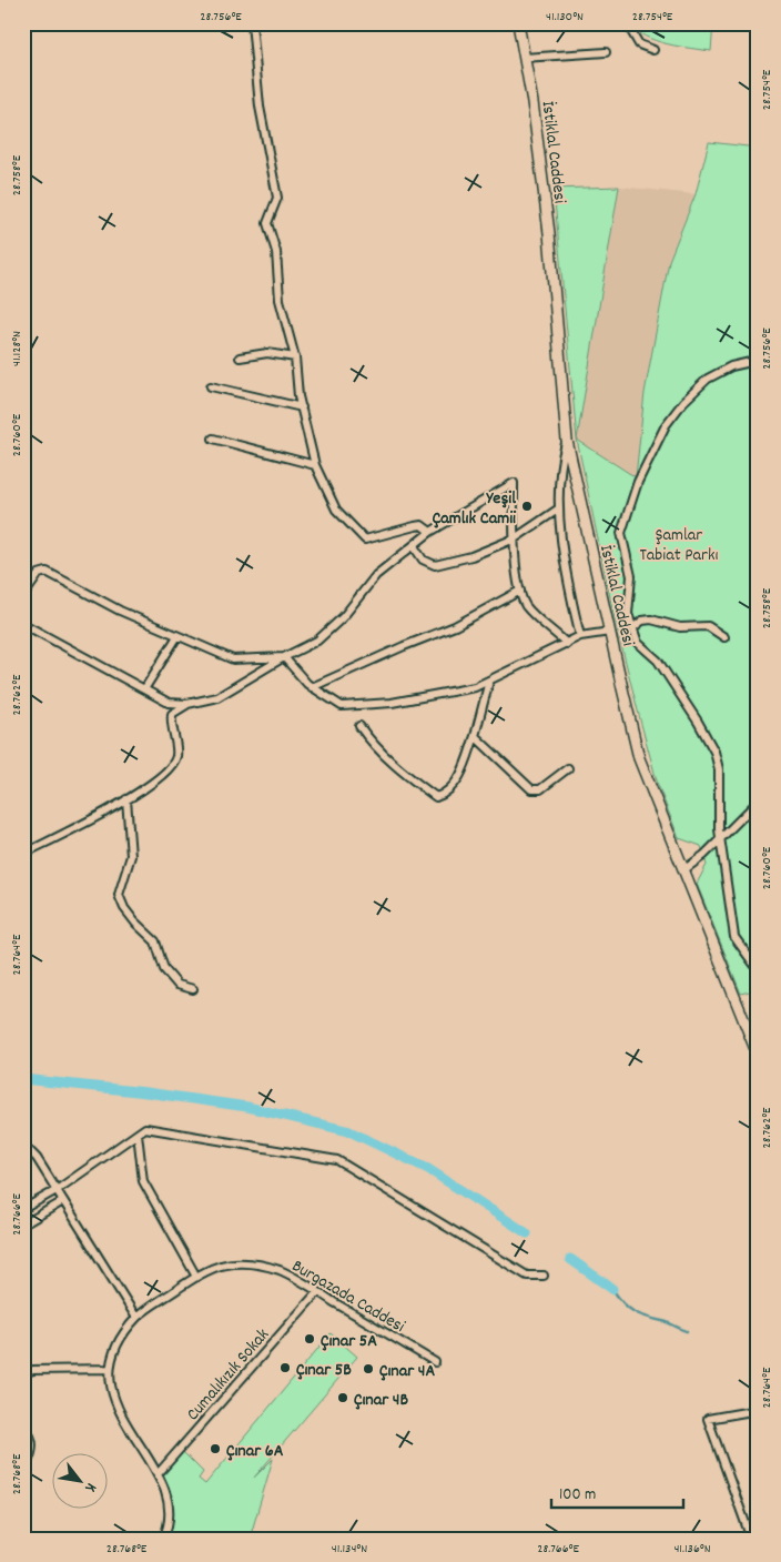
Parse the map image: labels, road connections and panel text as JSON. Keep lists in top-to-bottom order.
{
  "streets": {
    "main road": ["İstiklal Caddesi"],
    "street": ["Burgazada Caddesi", "Cumalıkızık Sokak"]
  },
  "crossings": [
    ["Burgazada Caddesi", "Cumalıkızık Sokak"]
  ],
  "parks": ["Şamlar Tabiat Parkı"],
  "places": [
    "Yeşil Çamlık Camii",
    "Çınar 5A",
    "Çınar 5B",
    "Çınar 4A",
    "Çınar 4B",
    "Çınar 6A"
  ],
  "scale_bar": "100 m",
  "north": "bottom right",
  "coordinates": [
    "28.756°E",
    "41.130°N",
    "28.754°E",
    "28.758°E",
    "41.128°N",
    "28.760°E",
    "28.762°E",
    "28.764°E",
    "28.766°E",
    "28.768°E",
    "41.134°N",
    "41.136°N"
  ]
}
